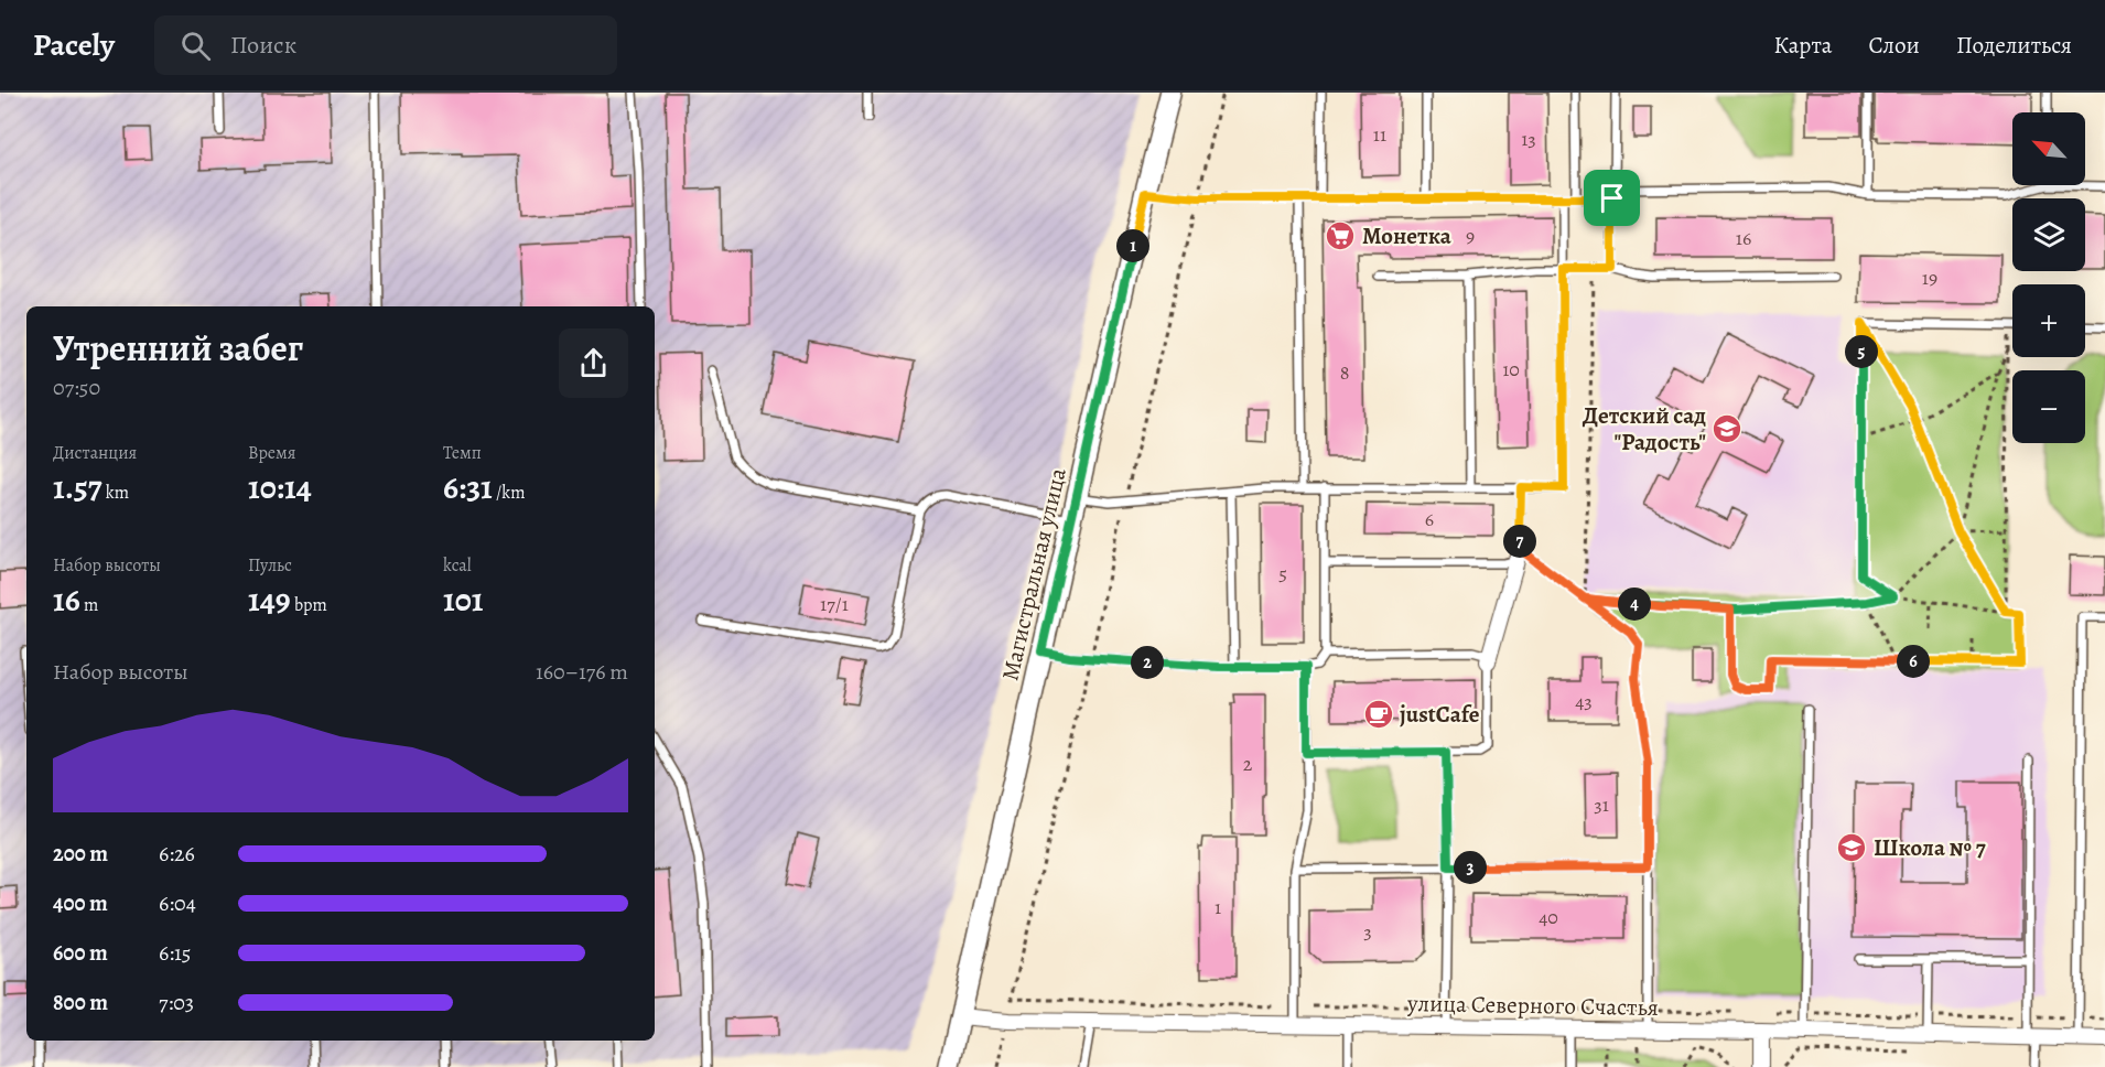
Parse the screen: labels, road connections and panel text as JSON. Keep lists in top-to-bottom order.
{
  "streets": {
    "main road": ["Магистральная улица"],
    "street": ["улица Северного Счастья"]
  },
  "crossings": [
    ["Магистральная улица", "улица Северного Счастья"]
  ],
  "places": {
    "supermarket": ["Монетка"],
    "school or university": ["Детский сад \"Радость\"", "Школа № 7"],
    "cafe": ["justCafe"]
  },
  "house_numbers": [
    "11",
    "13",
    "9",
    "16",
    "19",
    "10",
    "8",
    "6",
    "5",
    "17/1",
    "43",
    "2",
    "31",
    "1",
    "40",
    "3"
  ],
  "north": "top left",
  "page": {
    "header": "Pacely",
    "search": "Поиск",
    "nav": ["Карта", "Слои", "Поделиться"],
    "map_buttons": ["+", "−"],
    "pins": [
      "1",
      "5",
      "7",
      "4",
      "6",
      "2",
      "3"
    ],
    "heading": ["Утренний забег", "07:50"],
    "stats": [
      ["Дистанция", "1.57 km"],
      ["Время", "10:14"],
      ["Темп", "6:31 /km"],
      ["Набор высоты", "16 m"],
      ["Пульс", "149 bpm"],
      ["kcal", "101"]
    ],
    "chart": ["Набор высоты", "160–176 m"],
    "list": [
      {
        "name": "200 m",
        "note": "6:26"
      },
      {
        "name": "400 m",
        "note": "6:04"
      },
      {
        "name": "600 m",
        "note": "6:15"
      },
      {
        "name": "800 m",
        "note": "7:03"
      }
    ]
  }
}
